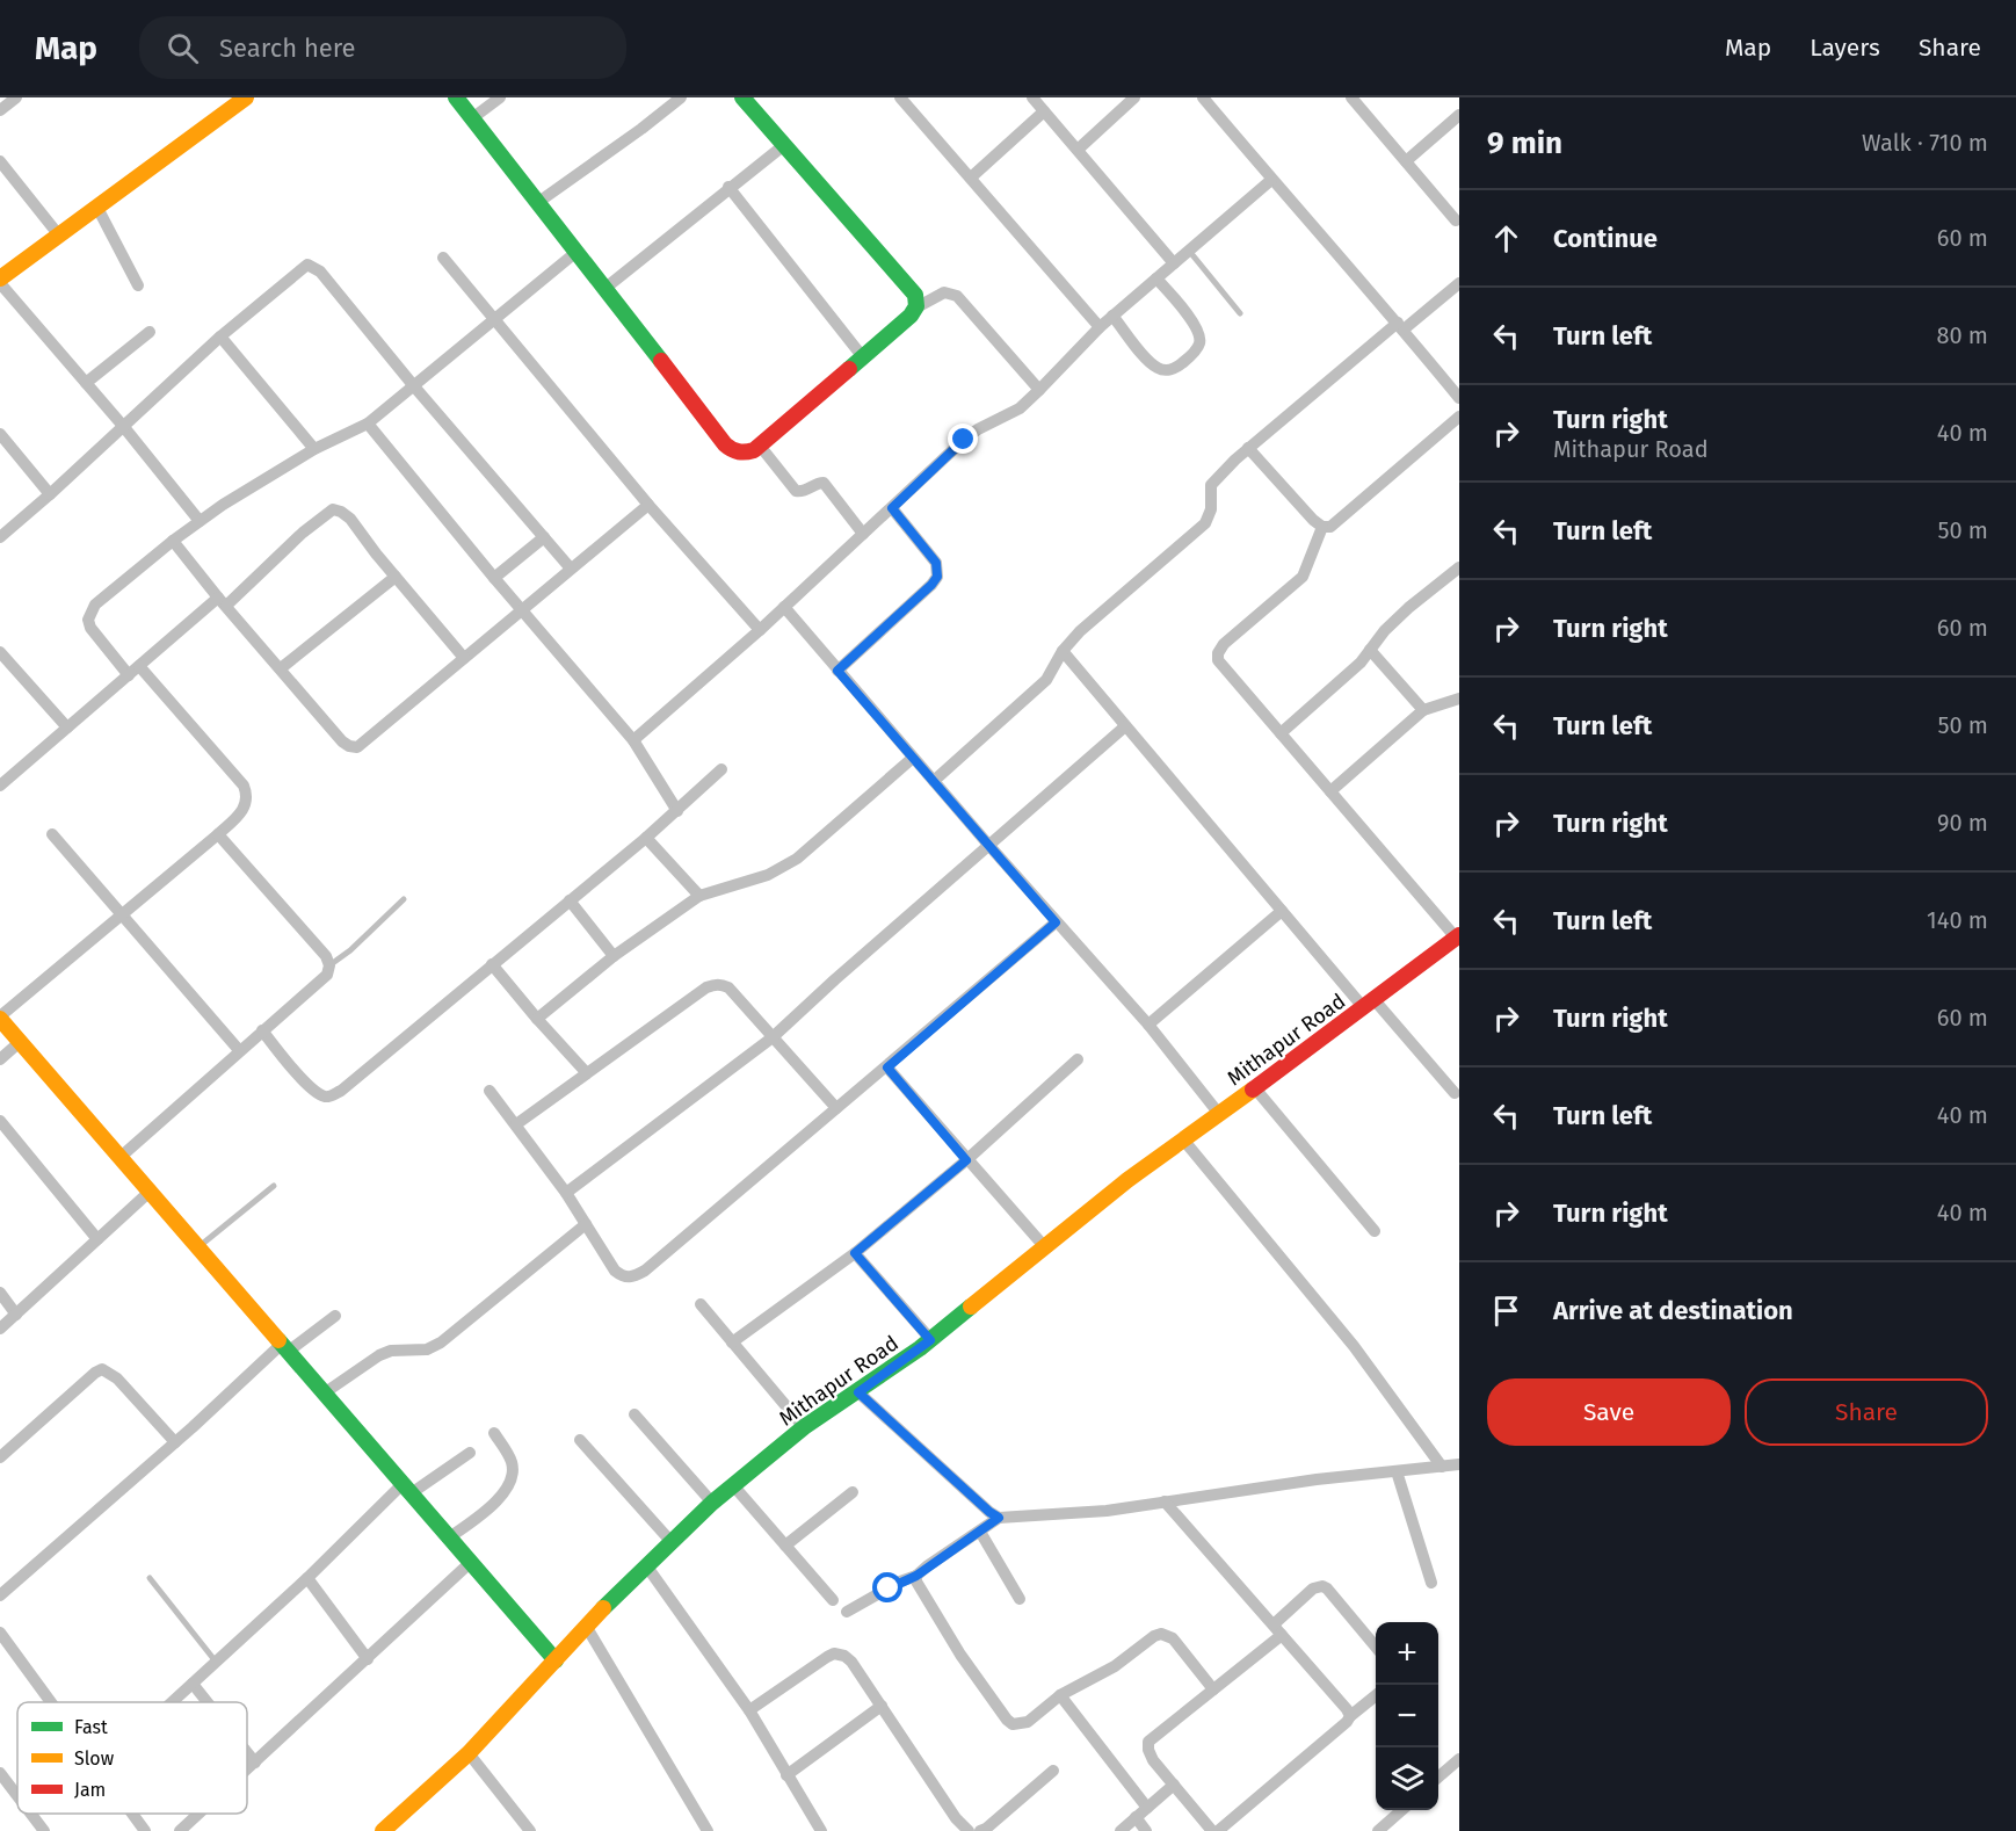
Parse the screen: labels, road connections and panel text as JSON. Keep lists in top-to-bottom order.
{
  "streets": {
    "street": ["Mithapur Road"]
  },
  "legend": ["Fast", "Slow", "Jam"],
  "page": {
    "header": "Map",
    "search": "Search here",
    "nav": ["Map", "Layers", "Share"],
    "heading": ["9 min", "Walk · 710 m"],
    "list": [
      ["Continue", "60 m"],
      ["Turn left", "80 m"],
      ["Turn right", "Mithapur Road", "40 m"],
      ["Turn left", "50 m"],
      ["Turn right", "60 m"],
      ["Turn left", "50 m"],
      ["Turn right", "90 m"],
      ["Turn left", "140 m"],
      ["Turn right", "60 m"],
      ["Turn left", "40 m"],
      ["Turn right", "40 m"],
      "Arrive at destination"
    ],
    "buttons": ["Save", "Share"],
    "map_buttons": ["+", "−"]
  }
}
